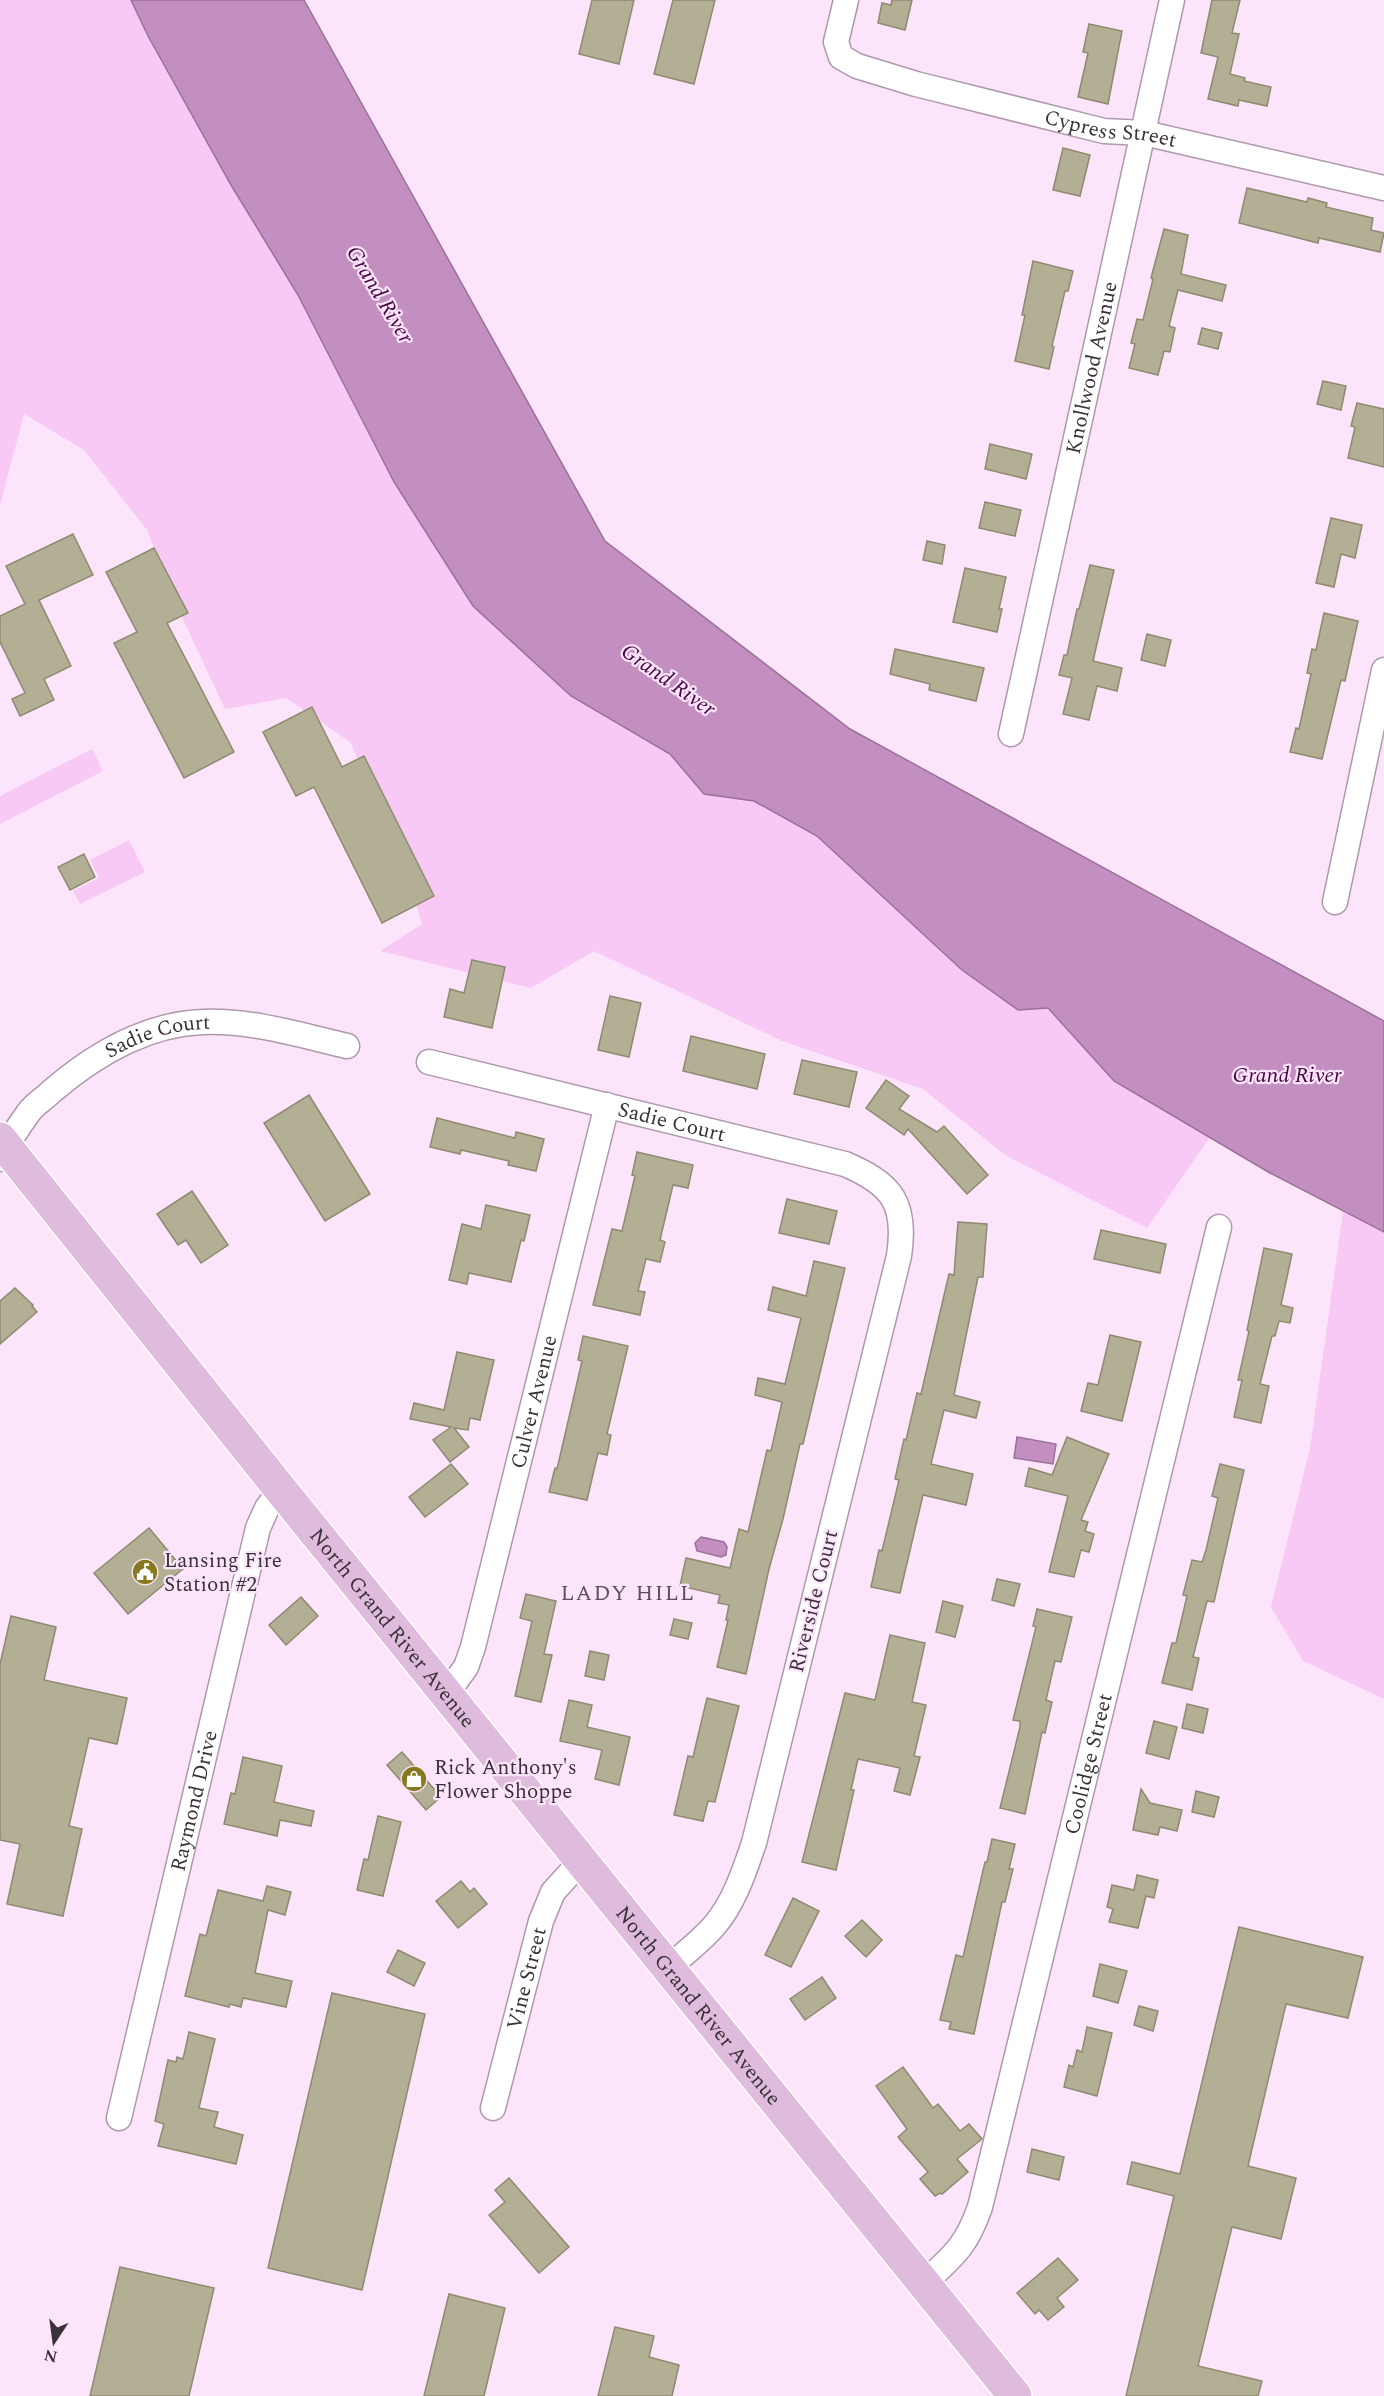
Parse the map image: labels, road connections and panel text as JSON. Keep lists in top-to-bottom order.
{
  "streets": {
    "main road": ["North Grand River Avenue"],
    "street": [
      "Cypress Street",
      "Knollwood Avenue",
      "Sadie Court",
      "Culver Avenue",
      "Riverside Court",
      "Coolidge Street",
      "Raymond Drive",
      "Vine Street"
    ]
  },
  "crossings": [
    ["Cypress Street", "Knollwood Avenue"],
    ["Sadie Court", "Culver Avenue"],
    ["Sadie Court", "Riverside Court"],
    ["Sadie Court", "North Grand River Avenue"],
    ["Culver Avenue", "North Grand River Avenue"],
    ["Riverside Court", "North Grand River Avenue"],
    ["North Grand River Avenue", "Coolidge Street"],
    ["North Grand River Avenue", "Raymond Drive"],
    ["North Grand River Avenue", "Vine Street"]
  ],
  "districts": ["LADY HILL"],
  "water": ["Grand River"],
  "places": {
    "public building": ["Lansing Fire Station #2"],
    "shop": ["Rick Anthony's Flower Shoppe"]
  },
  "north": "bottom"
}
